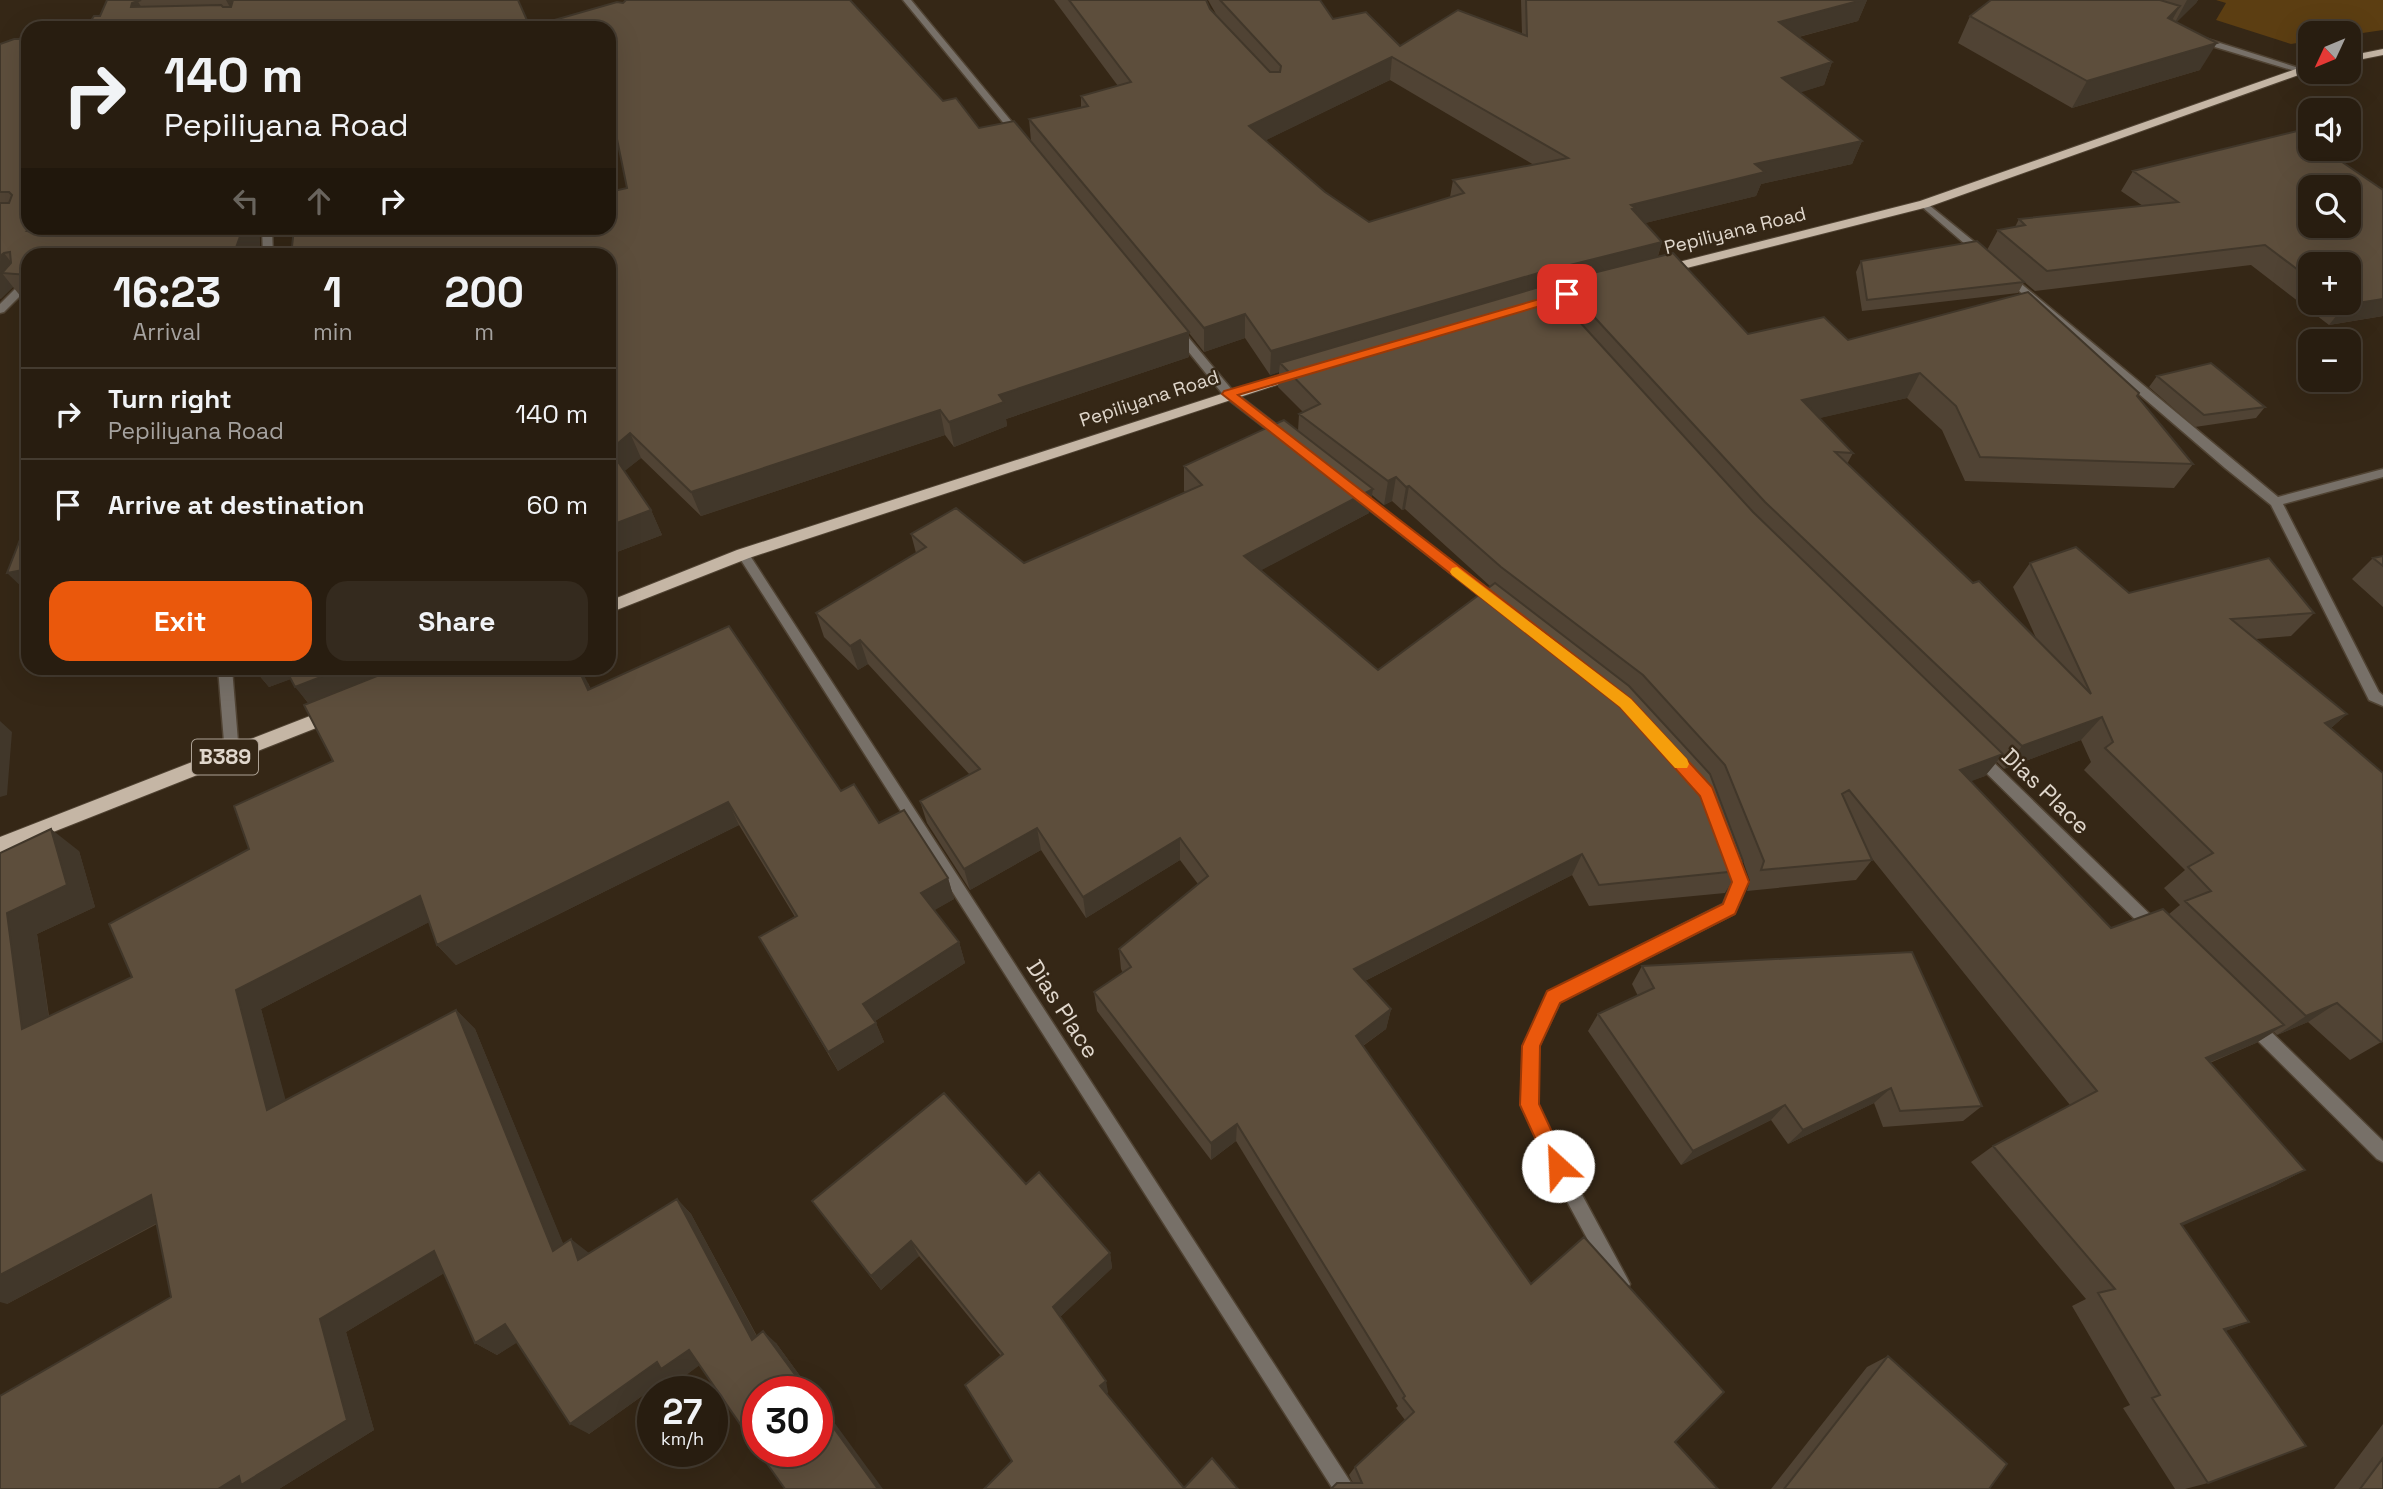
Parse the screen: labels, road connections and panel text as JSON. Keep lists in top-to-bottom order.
{
  "streets": {
    "main road": ["Pepiliyana Road", "B389"],
    "street": ["Dias Place"]
  },
  "crossings": [
    ["Pepiliyana Road", "Dias Place"]
  ],
  "north": "bottom left",
  "page": {
    "map_buttons": ["+", "−"],
    "turn": ["140 m", "Pepiliyana Road"],
    "eta": [
      "16:23",
      "Arrival",
      "1",
      "min",
      "200",
      "m"
    ],
    "list": [
      {
        "name": "Turn right",
        "note": "Pepiliyana Road",
        "value": "140 m"
      },
      {
        "name": "Arrive at destination",
        "value": "60 m"
      }
    ],
    "buttons": ["Exit", "Share"],
    "speed": "27 km/h",
    "limit": "30"
  }
}
